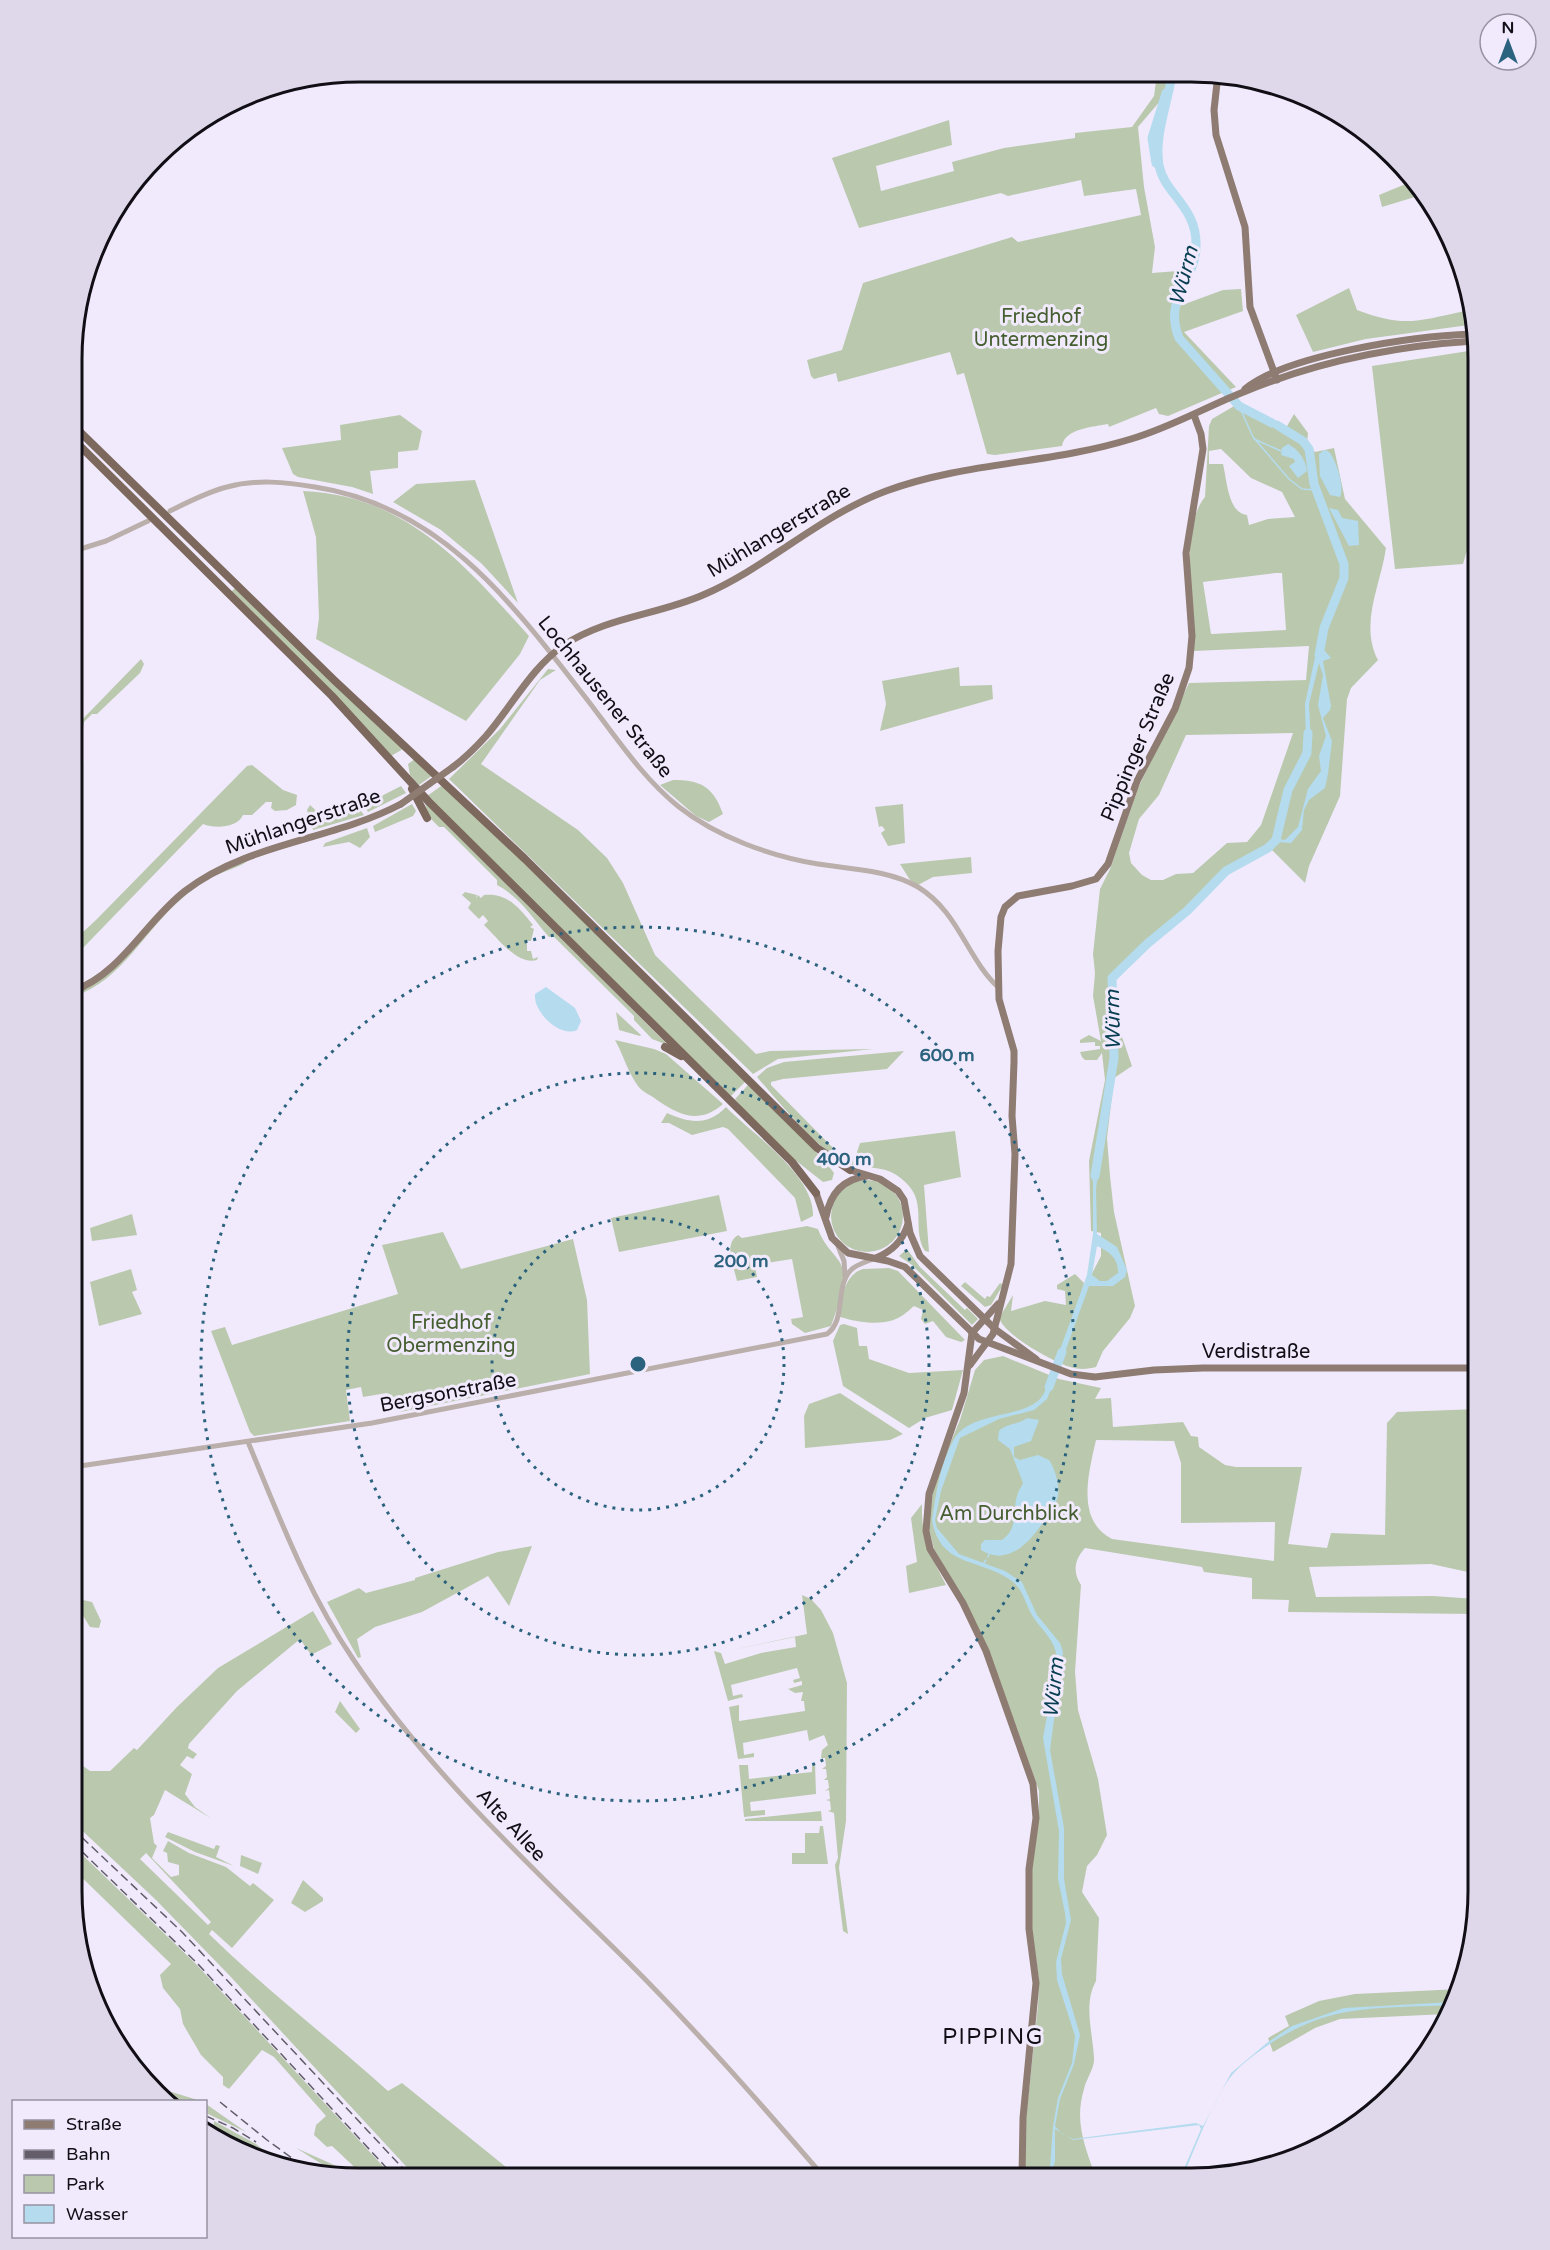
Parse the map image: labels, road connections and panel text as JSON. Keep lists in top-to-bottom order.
{
  "streets": {
    "main road": ["Mühlangerstraße", "Pippinger Straße", "Verdistraße"],
    "street": ["Lochhausener Straße", "Bergsonstraße", "Alte Allee"]
  },
  "crossings": [
    ["Mühlangerstraße", "Lochhausener Straße"],
    ["Mühlangerstraße", "Pippinger Straße"],
    ["Lochhausener Straße", "Pippinger Straße"],
    ["Pippinger Straße", "Verdistraße"],
    ["Bergsonstraße", "Alte Allee"]
  ],
  "districts": ["PIPPING"],
  "water": ["Würm"],
  "parks": ["Friedhof Untermenzing", "Friedhof Obermenzing", "Am Durchblick"],
  "legend": [
    "Straße",
    "Bahn",
    "Park",
    "Wasser"
  ],
  "north": "top",
  "rings": ["600 m", "400 m", "200 m"]
}
